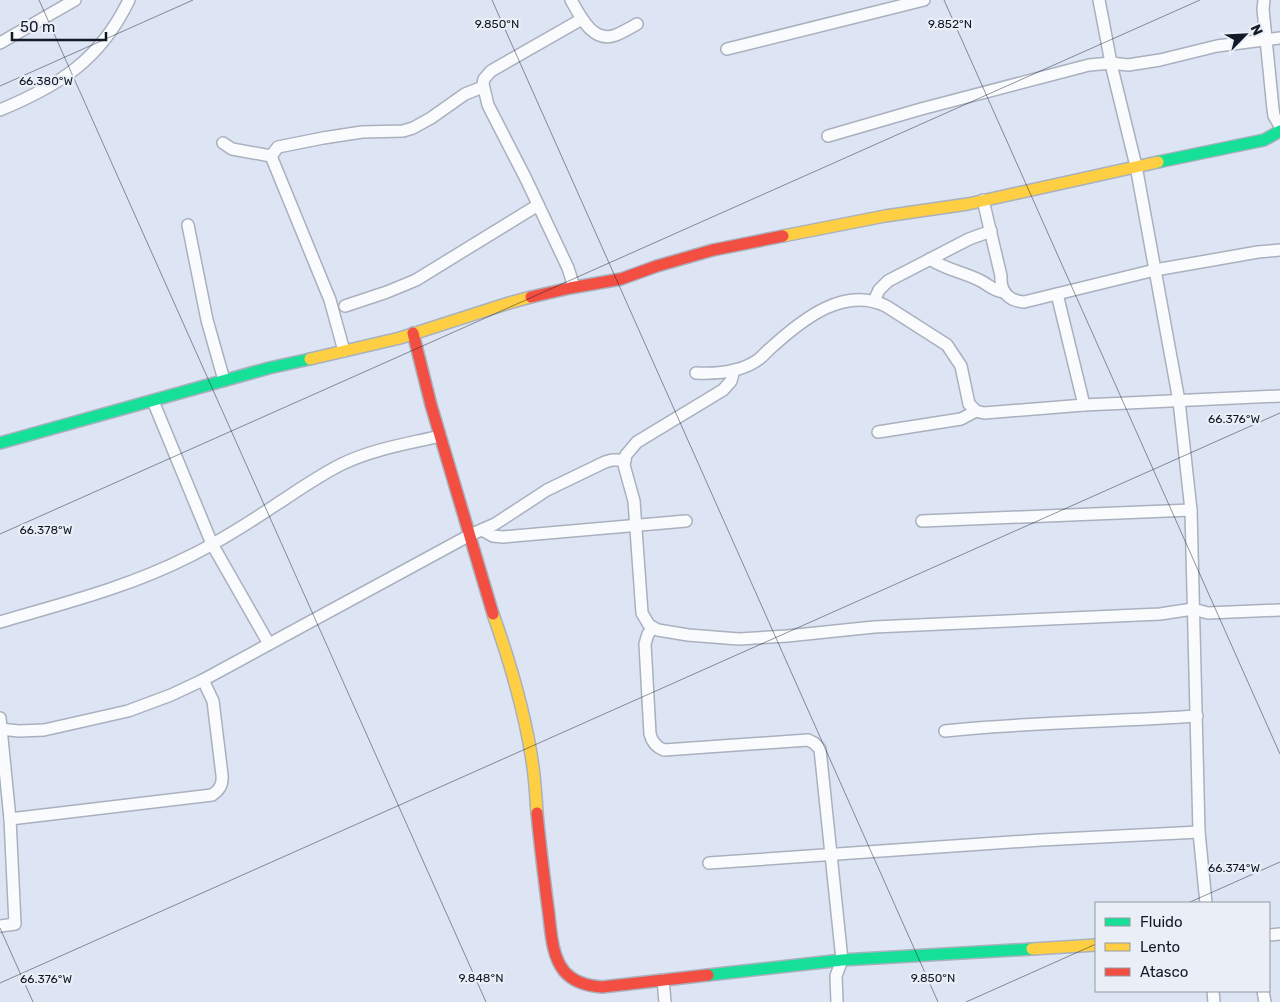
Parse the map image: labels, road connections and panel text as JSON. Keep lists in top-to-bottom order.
{
  "legend": ["Fluido", "Lento", "Atasco"],
  "scale_bar": "50 m",
  "north": "top right",
  "coordinates": [
    "9.850°N",
    "9.852°N",
    "66.380°W",
    "66.376°W",
    "66.378°W",
    "66.374°W",
    "9.848°N"
  ]
}
